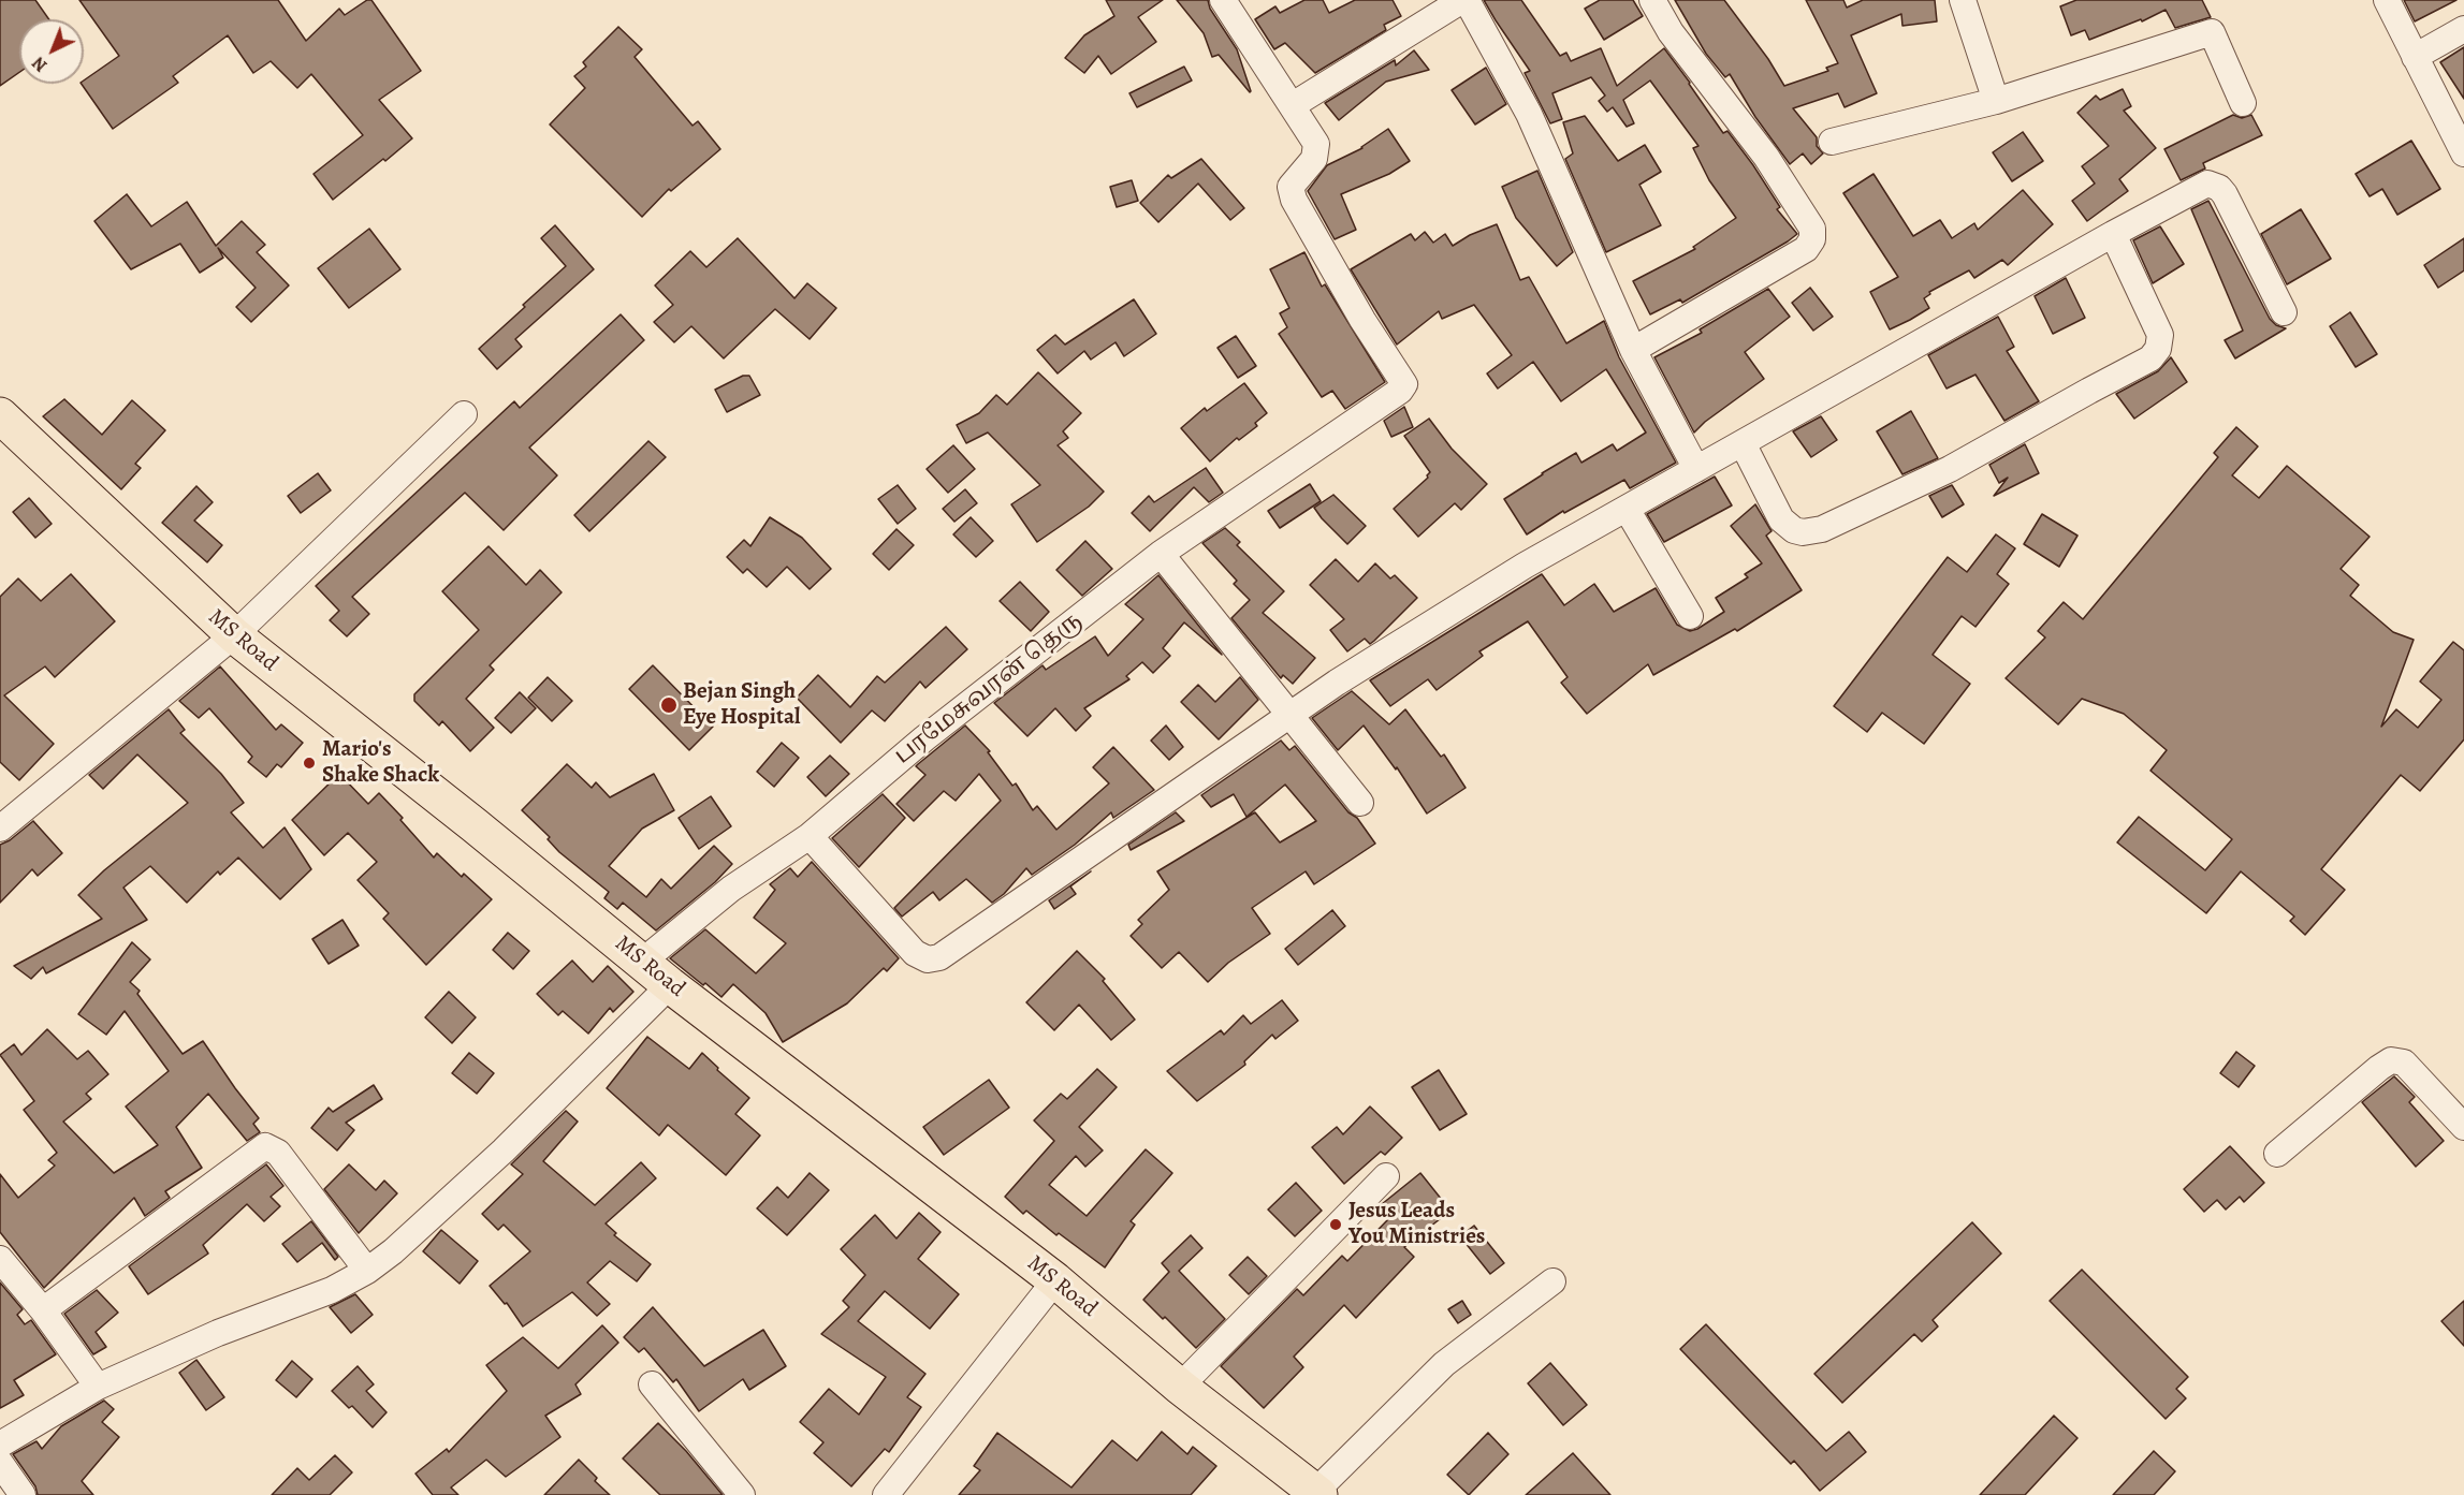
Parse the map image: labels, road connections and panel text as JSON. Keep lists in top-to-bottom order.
{
  "streets": {
    "highway": ["MS Road"],
    "street": ["பரமேசுவரன் தெரு"]
  },
  "crossings": [
    ["MS Road", "பரமேசுவரன் தெரு"]
  ],
  "places": ["Bejan Singh Eye Hospital", "Mario's Shake Shack", "Jesus Leads You Ministries"],
  "north": "bottom left"
}
